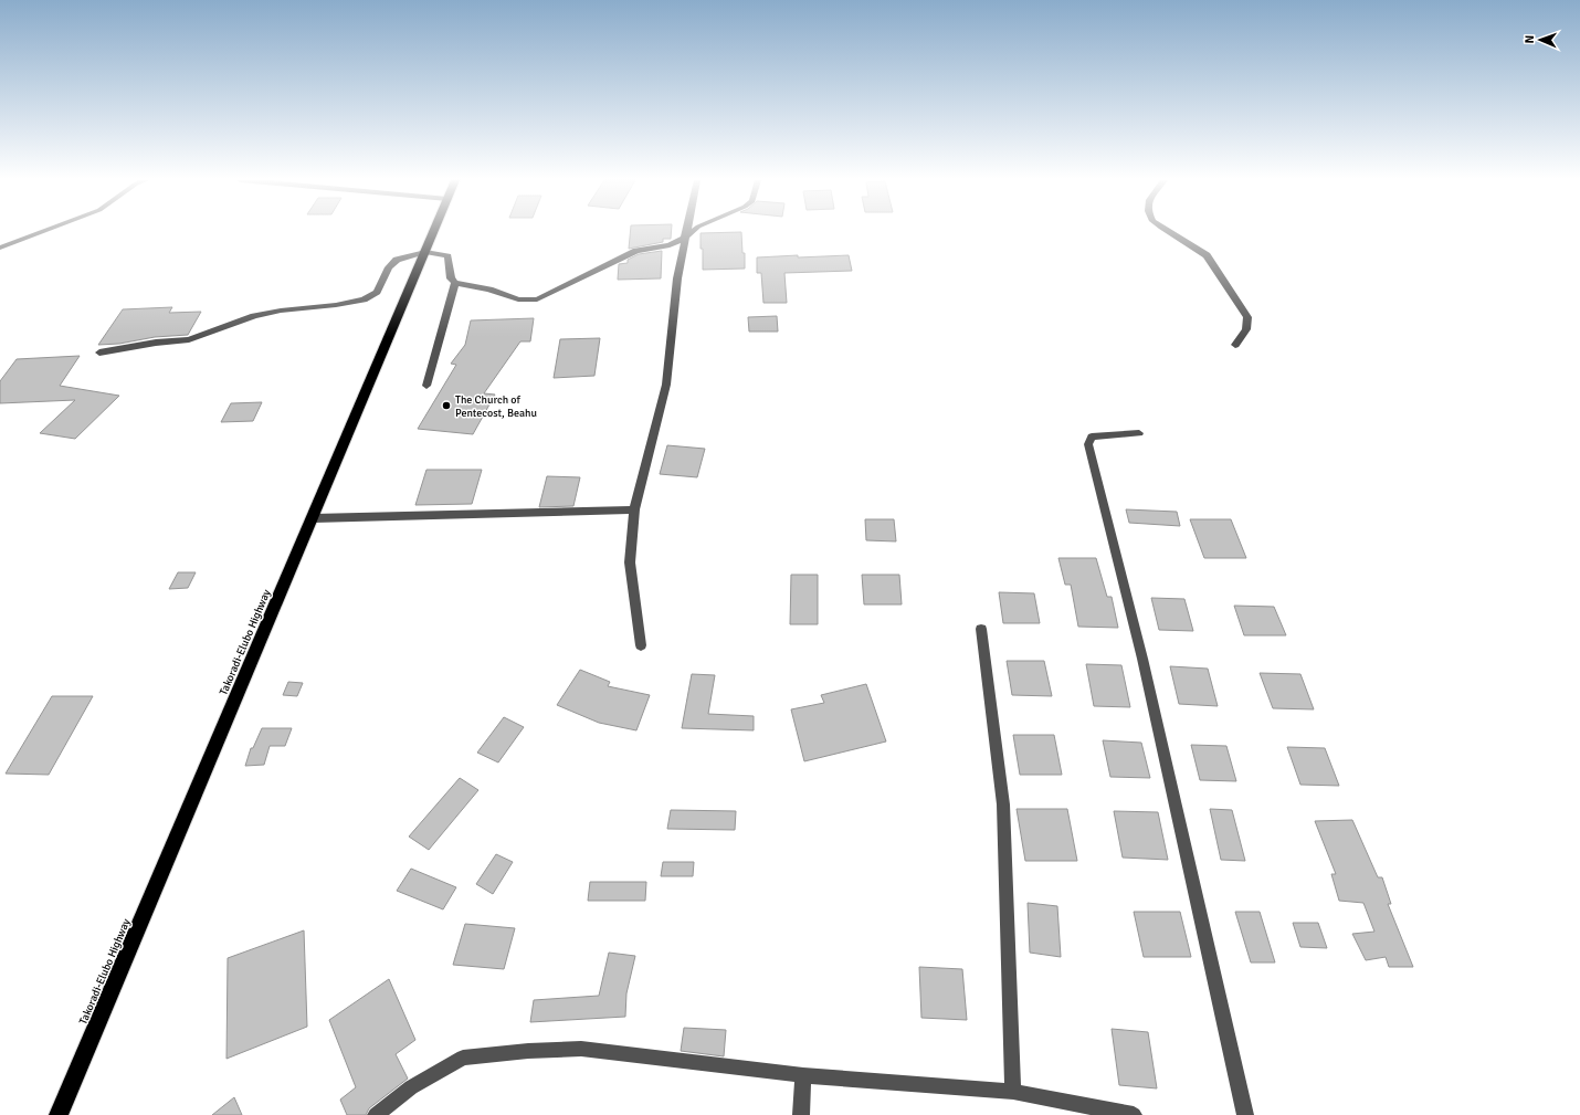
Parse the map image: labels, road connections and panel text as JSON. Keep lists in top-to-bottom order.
{
  "streets": {
    "highway": ["Takoradi-Elubo Highway"]
  },
  "places": ["The Church of Pentecost, Beahu"],
  "north": "left"
}
